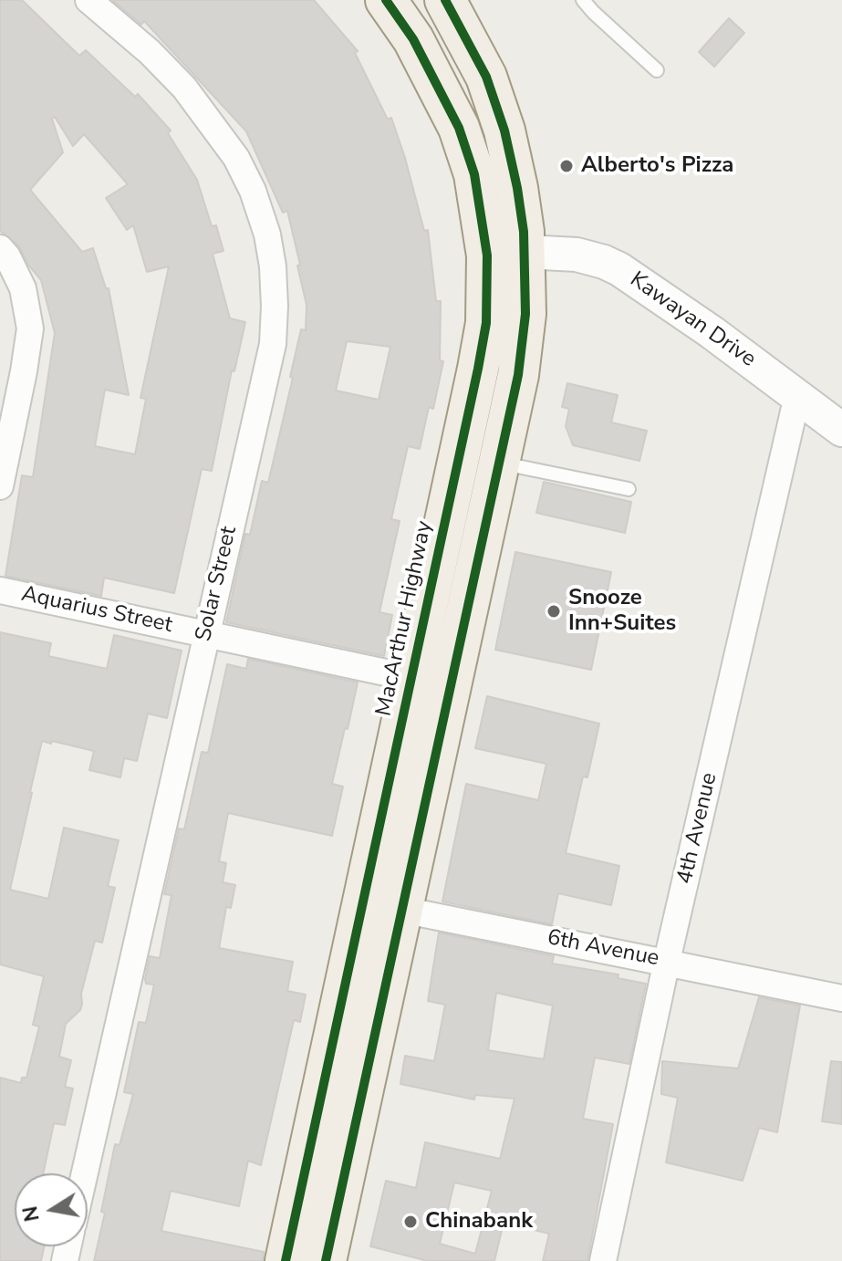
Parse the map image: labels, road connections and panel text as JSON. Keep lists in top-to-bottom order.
{
  "streets": {
    "main road": ["MacArthur Highway"],
    "street": [
      "Kawayan Drive",
      "Solar Street",
      "Aquarius Street",
      "4th Avenue",
      "6th Avenue"
    ]
  },
  "crossings": [
    ["Kawayan Drive", "4th Avenue"],
    ["Solar Street", "Aquarius Street"],
    ["Aquarius Street", "MacArthur Highway"],
    ["MacArthur Highway", "6th Avenue"],
    ["4th Avenue", "6th Avenue"]
  ],
  "places": ["Alberto's Pizza", "Snooze Inn+Suites", "Chinabank"],
  "north": "left"
}
